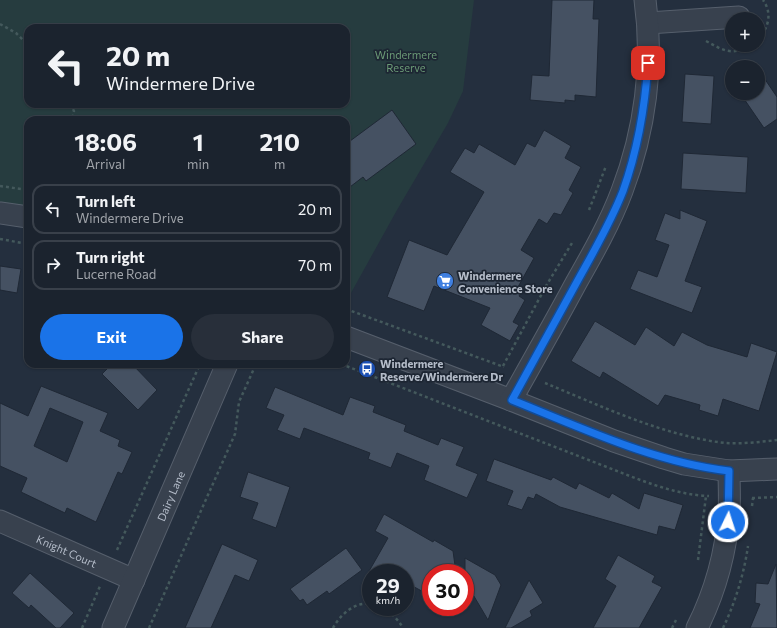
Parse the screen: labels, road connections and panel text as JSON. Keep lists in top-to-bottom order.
{
  "streets": {
    "street": ["Dairy Lane", "Knight Court"]
  },
  "crossings": [
    ["Dairy Lane", "Knight Court"]
  ],
  "parks": ["Windermere Reserve"],
  "places": {
    "supermarket": ["Windermere Convenience Store"],
    "bus stop": ["Windermere Reserve/Windermere Dr"]
  },
  "page": {
    "map_buttons": ["+", "−"],
    "turn": ["20 m", "Windermere Drive"],
    "eta": [
      "18:06",
      "Arrival",
      "1",
      "min",
      "210",
      "m"
    ],
    "list": [
      {
        "name": "Turn left",
        "note": "Windermere Drive",
        "value": "20 m"
      },
      {
        "name": "Turn right",
        "note": "Lucerne Road",
        "value": "70 m"
      }
    ],
    "buttons": ["Exit", "Share"],
    "speed": "29 km/h",
    "limit": "30"
  }
}
